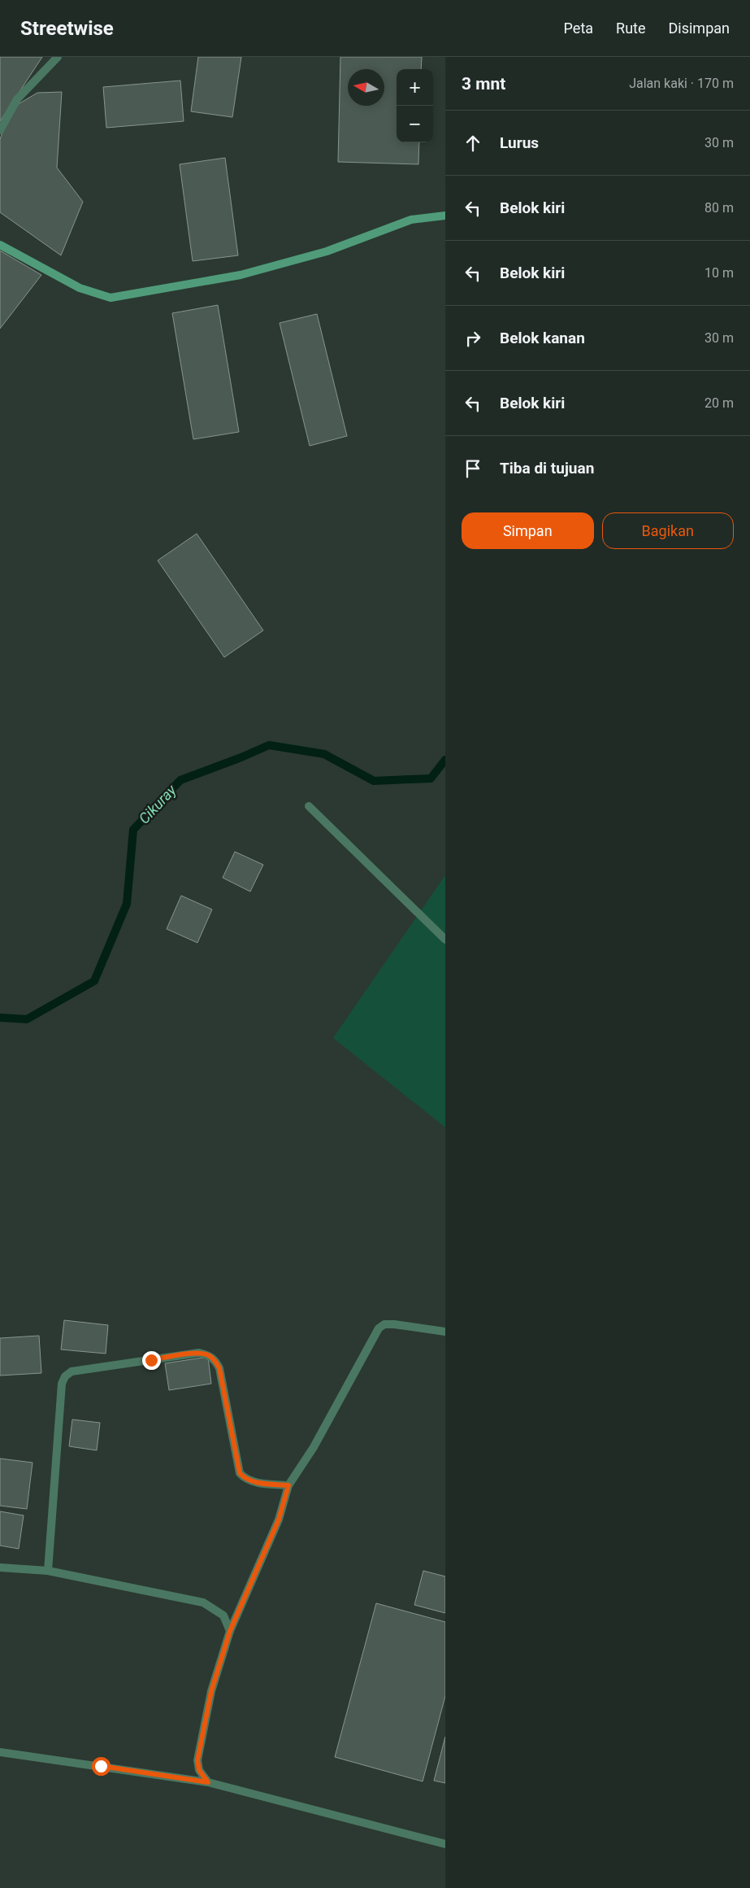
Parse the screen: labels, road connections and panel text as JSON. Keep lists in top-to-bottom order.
{
  "water": ["Cikuray"],
  "north": "left",
  "page": {
    "header": "Streetwise",
    "nav": ["Peta", "Rute", "Disimpan"],
    "heading": ["3 mnt", "Jalan kaki · 170 m"],
    "map_buttons": ["+", "−"],
    "list": [
      ["Lurus", "30 m"],
      ["Belok kiri", "80 m"],
      ["Belok kiri", "10 m"],
      ["Belok kanan", "30 m"],
      ["Belok kiri", "20 m"],
      "Tiba di tujuan"
    ],
    "buttons": ["Simpan", "Bagikan"]
  }
}
